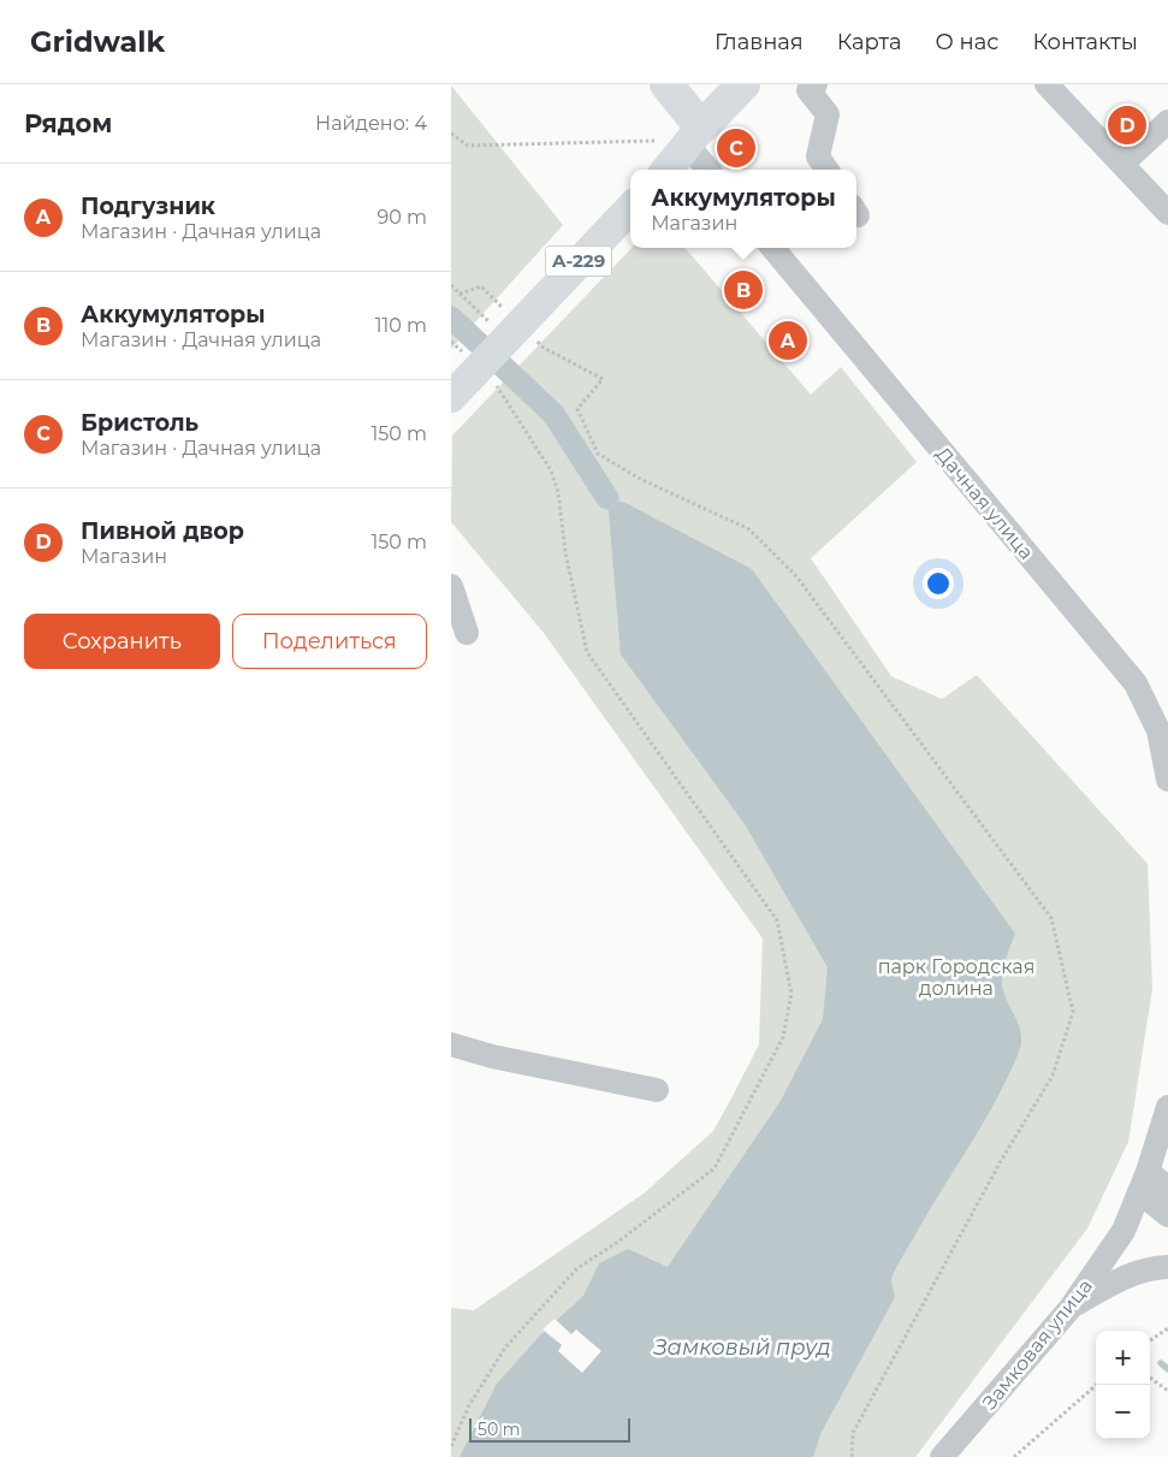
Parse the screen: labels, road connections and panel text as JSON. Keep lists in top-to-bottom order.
{
  "streets": {
    "main road": ["А-229"],
    "street": ["Дачная улица", "Замковая улица"]
  },
  "water": ["Замковый пруд"],
  "parks": ["парк Городская долина"],
  "scale_bar": "50 m",
  "page": {
    "header": "Gridwalk",
    "nav": [
      "Главная",
      "Карта",
      "О нас",
      "Контакты"
    ],
    "heading": ["Рядом", "Найдено: 4"],
    "pins": [
      "D",
      "C",
      "B",
      "A"
    ],
    "list": [
      {
        "mark": "A",
        "name": "Подгузник",
        "note": "Магазин · Дачная улица",
        "value": "90 m"
      },
      {
        "mark": "B",
        "name": "Аккумуляторы",
        "note": "Магазин · Дачная улица",
        "value": "110 m"
      },
      {
        "mark": "C",
        "name": "Бристоль",
        "note": "Магазин · Дачная улица",
        "value": "150 m"
      },
      {
        "mark": "D",
        "name": "Пивной двор",
        "note": "Магазин",
        "value": "150 m"
      }
    ],
    "popup": ["Аккумуляторы", "Магазин"],
    "buttons": ["Сохранить", "Поделиться"],
    "map_buttons": ["+", "−"],
    "scale": "50 m"
  }
}
